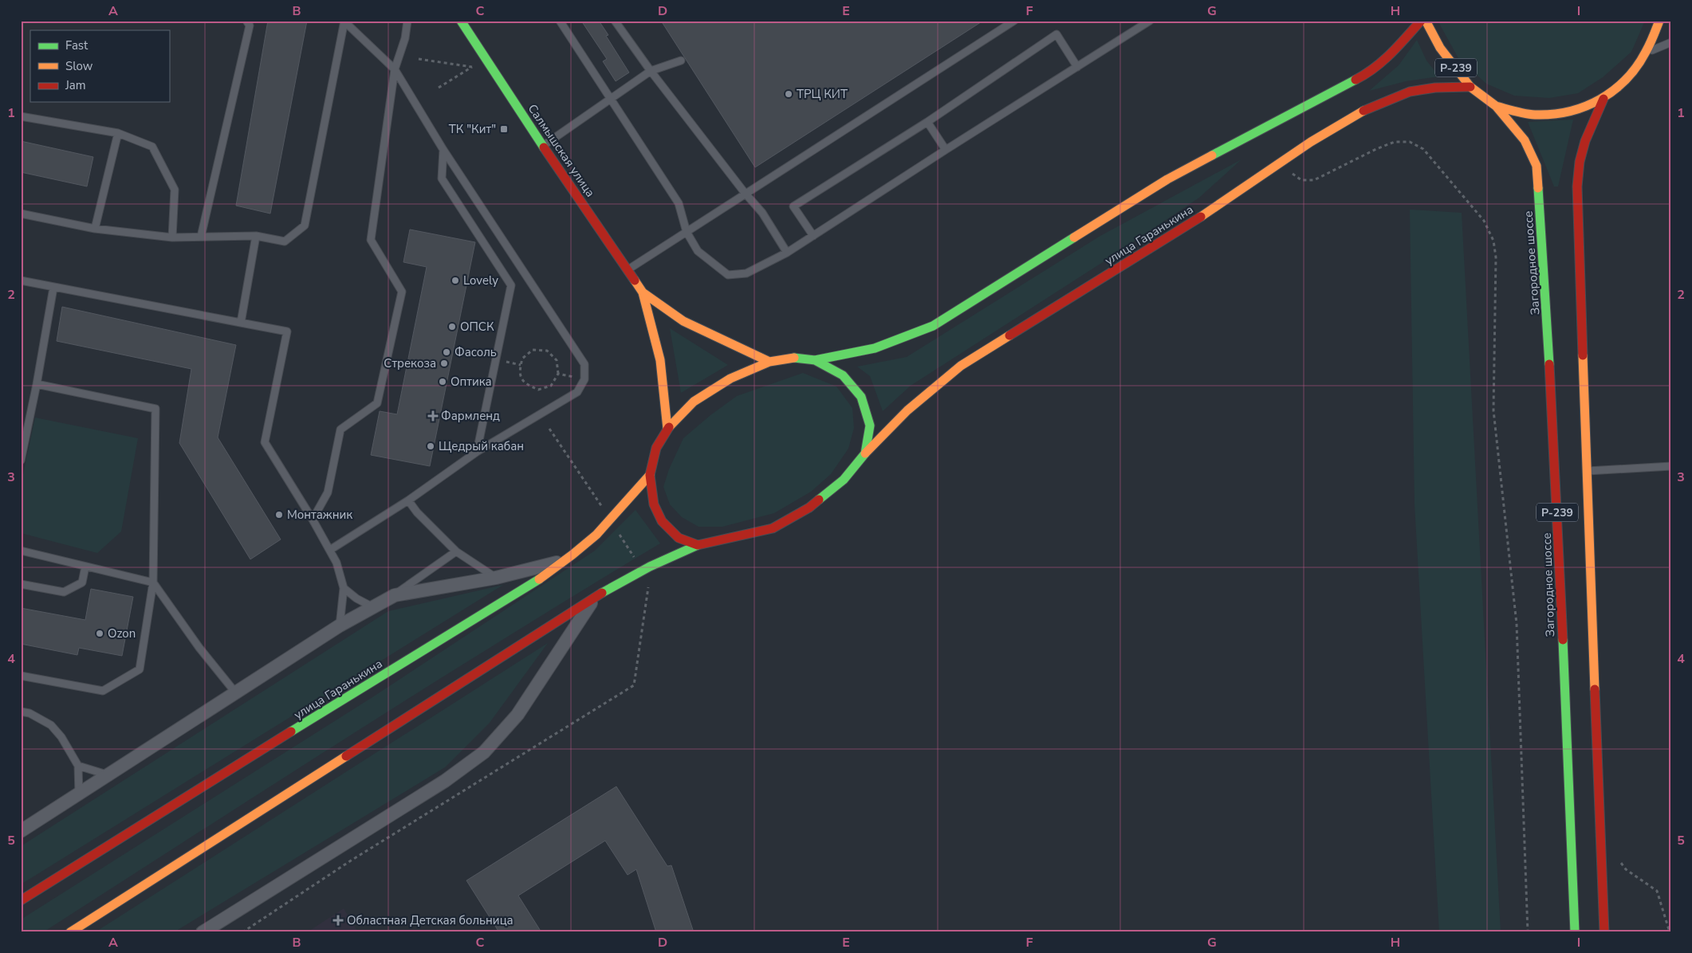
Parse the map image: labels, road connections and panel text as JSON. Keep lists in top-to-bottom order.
{
  "streets": {
    "main road": [
      "Р-239",
      "Салмышская улица",
      "улица Гаранькина",
      "Загородное шоссе"
    ]
  },
  "crossings": [
    ["улица Гаранькина", "Загородное шоссе"]
  ],
  "places": {
    "other": [
      "ТРЦ КИТ",
      "Lovely",
      "ОПСК",
      "Фасоль",
      "Стрекоза",
      "Оптика",
      "Щедрый кабан",
      "Монтажник",
      "Ozon"
    ],
    "transit": ["ТК \"Кит\""],
    "health": ["Фармленд", "Областная Детская больница"]
  },
  "legend": ["Fast", "Slow", "Jam"],
  "grid": {
    "columns": [
      "A",
      "B",
      "C",
      "D",
      "E",
      "F",
      "G",
      "H",
      "I"
    ],
    "rows": [
      "1",
      "2",
      "3",
      "4",
      "5"
    ]
  }
}
